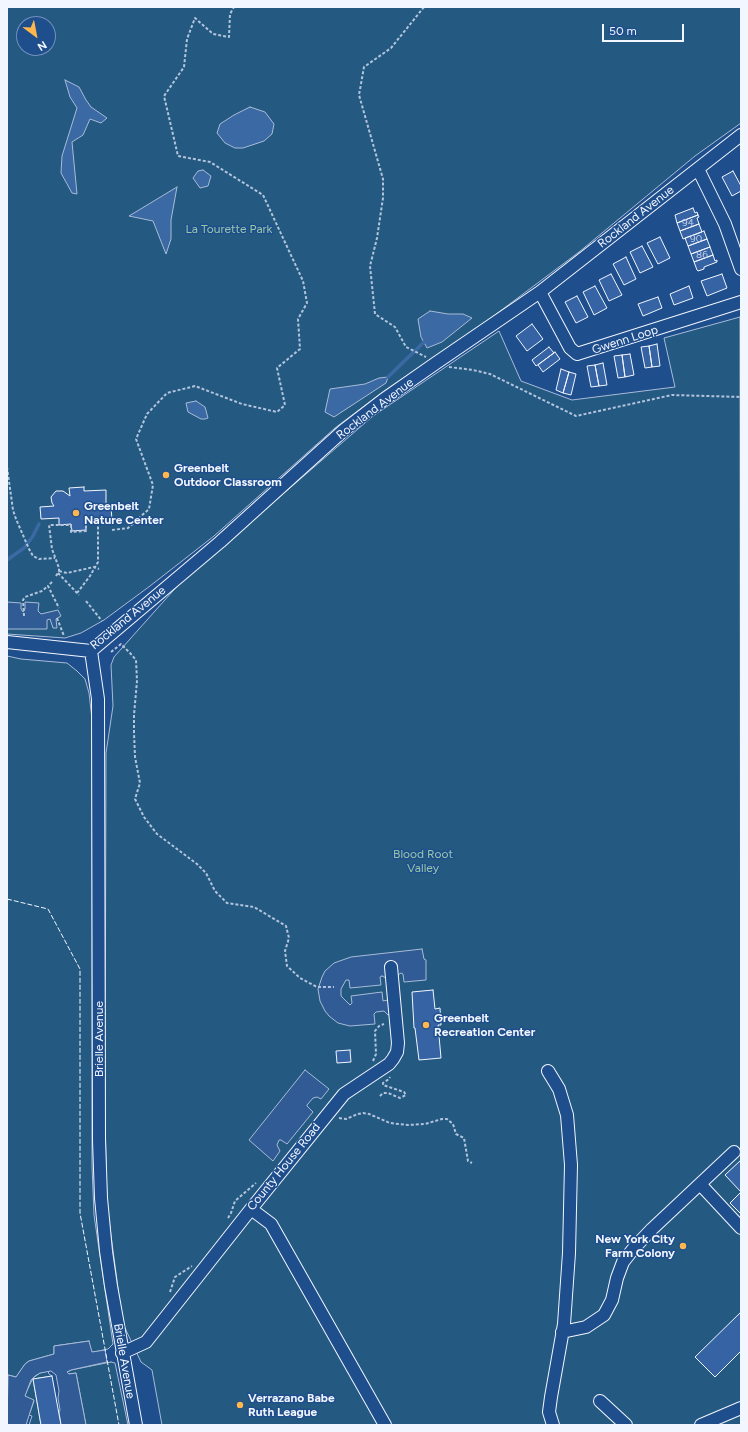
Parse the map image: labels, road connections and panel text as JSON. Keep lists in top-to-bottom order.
{
  "streets": {
    "street": [
      "Rockland Avenue",
      "Gwenn Loop",
      "Brielle Avenue",
      "County House Road"
    ]
  },
  "crossings": [
    ["Rockland Avenue", "Gwenn Loop"],
    ["Rockland Avenue", "Brielle Avenue"],
    ["Brielle Avenue", "County House Road"]
  ],
  "parks": ["La Tourette Park", "Blood Root Valley"],
  "places": [
    "Greenbelt Outdoor Classroom",
    "Greenbelt Nature Center",
    "Greenbelt Recreation Center",
    "New York City Farm Colony",
    "Verrazano Babe Ruth League"
  ],
  "house_numbers": ["94", "90", "86"],
  "scale_bar": "50 m",
  "north": "bottom right"
}
